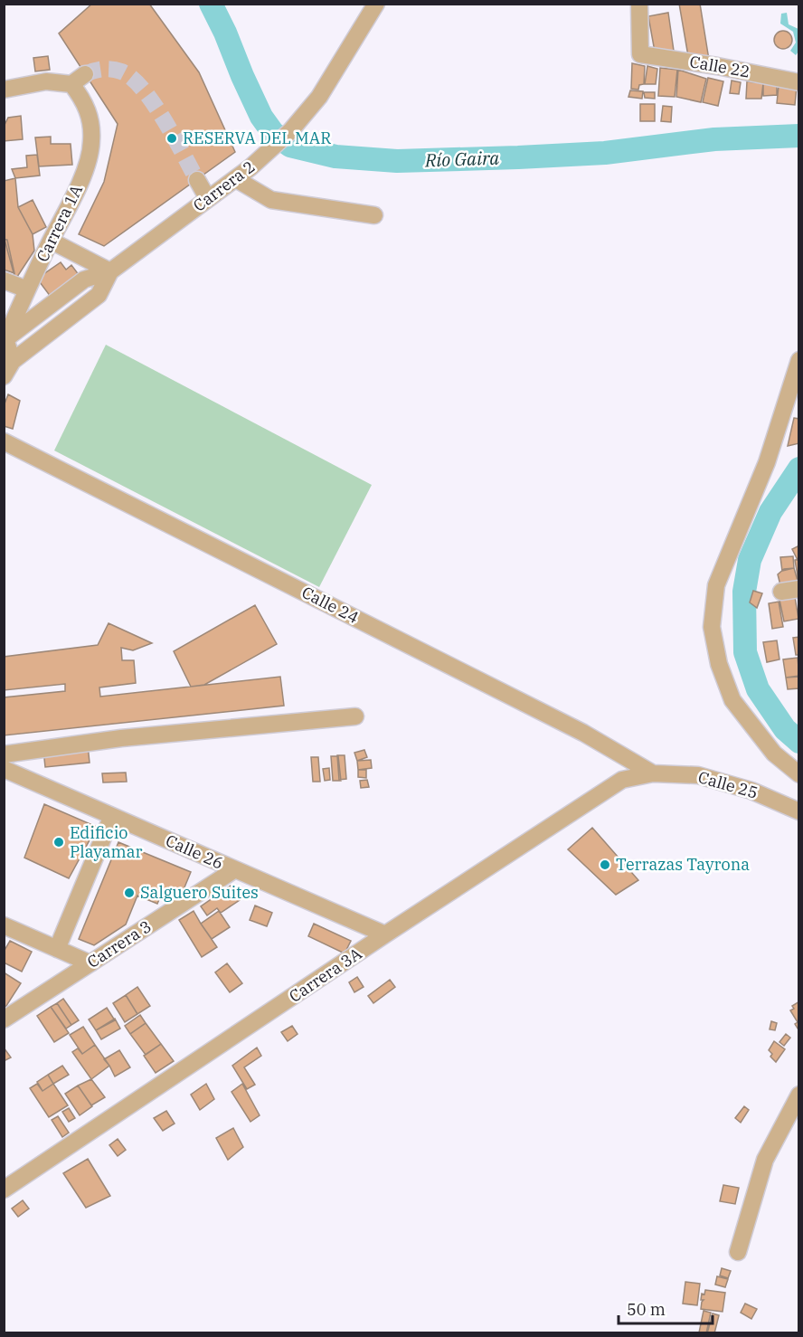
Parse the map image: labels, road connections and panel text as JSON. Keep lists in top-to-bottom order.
{
  "streets": {
    "street": [
      "Calle 22",
      "Carrera 2",
      "Carrera 1A",
      "Calle 24",
      "Calle 25",
      "Calle 26",
      "Carrera 3",
      "Carrera 3A"
    ]
  },
  "crossings": [
    ["Carrera 2", "Carrera 1A"],
    ["Calle 24", "Calle 25"],
    ["Calle 24", "Carrera 3A"],
    ["Calle 25", "Carrera 3A"],
    ["Calle 26", "Carrera 3"],
    ["Calle 26", "Carrera 3A"]
  ],
  "water": ["Río Gaira"],
  "places": [
    "RESERVA DEL MAR",
    "Edificio Playamar",
    "Terrazas Tayrona",
    "Salguero Suites"
  ],
  "scale_bar": "50 m"
}
